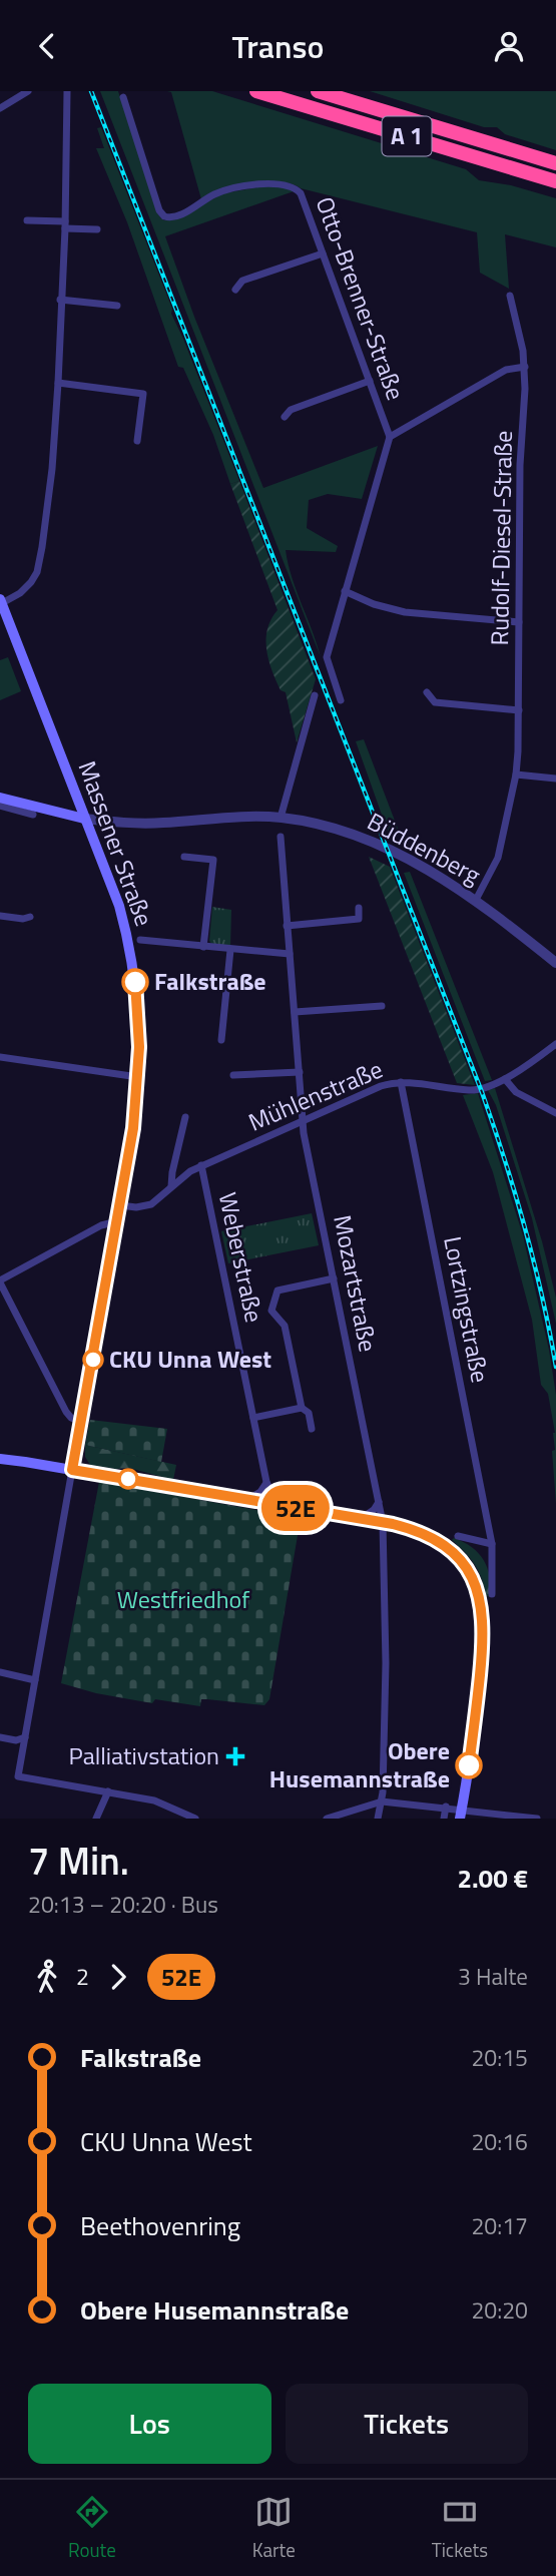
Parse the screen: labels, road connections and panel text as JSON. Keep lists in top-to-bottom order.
{
  "streets": {
    "highway": ["A 1"],
    "main road": ["Massener Straße"],
    "street": [
      "Otto-Brenner-Straße",
      "Rudolf-Diesel-Straße",
      "Büddenberg",
      "Mühlenstraße",
      "Weberstraße",
      "Mozartstraße",
      "Lortzingstraße"
    ]
  },
  "crossings": [
    ["Rudolf-Diesel-Straße", "Büddenberg"],
    ["Massener Straße", "Büddenberg"],
    ["Massener Straße", "Mühlenstraße"],
    ["Mühlenstraße", "Weberstraße"],
    ["Mühlenstraße", "Mozartstraße"],
    ["Mühlenstraße", "Lortzingstraße"]
  ],
  "parks": ["Westfriedhof"],
  "places": {
    "other": ["Falkstraße", "CKU Unna West", "Obere Husemannstraße"],
    "health": ["Palliativstation"]
  },
  "lines": ["bus line 52E"],
  "page": {
    "header": "Transo",
    "on_map": "52E",
    "heading": ["7 Min.", "20:13 – 20:20 · Bus", "2.00 €"],
    "legs": ["2", "52E", "3 Halte"],
    "list": [
      {
        "name": "Falkstraße",
        "value": "20:15"
      },
      {
        "name": "CKU Unna West",
        "value": "20:16"
      },
      {
        "name": "Beethovenring",
        "value": "20:17"
      },
      {
        "name": "Obere Husemannstraße",
        "value": "20:20"
      }
    ],
    "buttons": ["Los", "Tickets"],
    "tabs": ["Route", "Karte", "Tickets"]
  }
}
